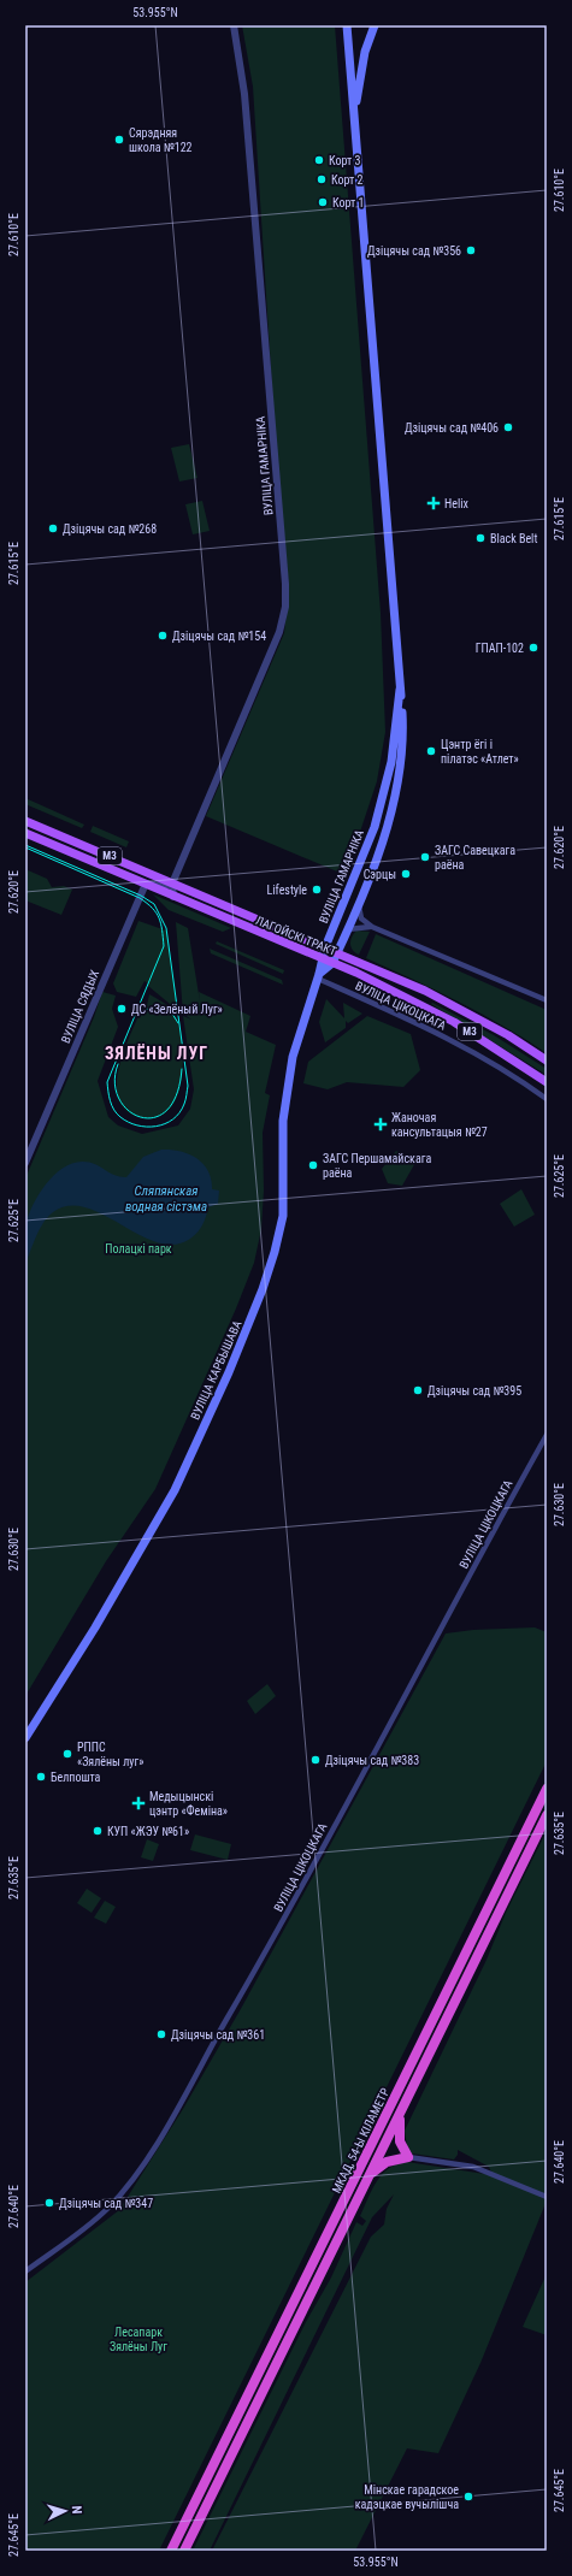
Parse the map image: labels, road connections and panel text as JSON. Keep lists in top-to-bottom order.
{
  "streets": {
    "highway": ["МКАД, 54-Ы КІЛАМЕТР"],
    "main road": [
      "ВУЛІЦА ГАМАРНІКА",
      "М3",
      "ЛАГОЙСКІ ТРАКТ",
      "ВУЛІЦА КАРБЫШАВА"
    ],
    "street": ["ВУЛІЦА ЦІКОЦКАГА", "ВУЛІЦА СЯДЫХ"]
  },
  "crossings": [
    ["ВУЛІЦА ГАМАРНІКА", "ЛАГОЙСКІ ТРАКТ"],
    ["ВУЛІЦА ГАМАРНІКА", "ВУЛІЦА ЦІКОЦКАГА"],
    ["ВУЛІЦА ГАМАРНІКА", "ВУЛІЦА КАРБЫШАВА"],
    ["ЛАГОЙСКІ ТРАКТ", "ВУЛІЦА СЯДЫХ"],
    ["ВУЛІЦА ЦІКОЦКАГА", "ВУЛІЦА КАРБЫШАВА"]
  ],
  "districts": ["ЗЯЛЁНЫ ЛУГ"],
  "water": ["Сляпянская водная сістэма"],
  "parks": ["Полацкі парк", "Лесапарк Зялёны Луг"],
  "places": {
    "other": [
      "Сярэдняя школа №122",
      "Корт 3",
      "Корт 2",
      "Корт 1",
      "Дзіцячы сад №356",
      "Дзіцячы сад №406",
      "Дзіцячы сад №268",
      "Black Belt",
      "Дзіцячы сад №154",
      "ГПАП-102",
      "Цэнтр ёгі і пілатэс «Атлет»",
      "ЗАГС Савецкага раёна",
      "Сэрцы",
      "Lifestyle",
      "ДС «Зелёный Луг»",
      "ЗАГС Першамайскага раёна",
      "Дзіцячы сад №395",
      "РППС «Зялёны луг»",
      "Дзіцячы сад №383",
      "Белпошта",
      "КУП «ЖЭУ №61»",
      "Дзіцячы сад №361",
      "Дзіцячы сад №347",
      "Мінскае гарадское кадэцкае вучылішча"
    ],
    "health": ["Helix", "Жаночая кансультацыя №27", "Медыцынскі цэнтр «Феміна»"]
  },
  "north": "right",
  "coordinates": [
    "53.955°N",
    "27.610°E",
    "27.615°E",
    "27.620°E",
    "27.625°E",
    "27.630°E",
    "27.635°E",
    "27.640°E",
    "27.645°E"
  ]
}
